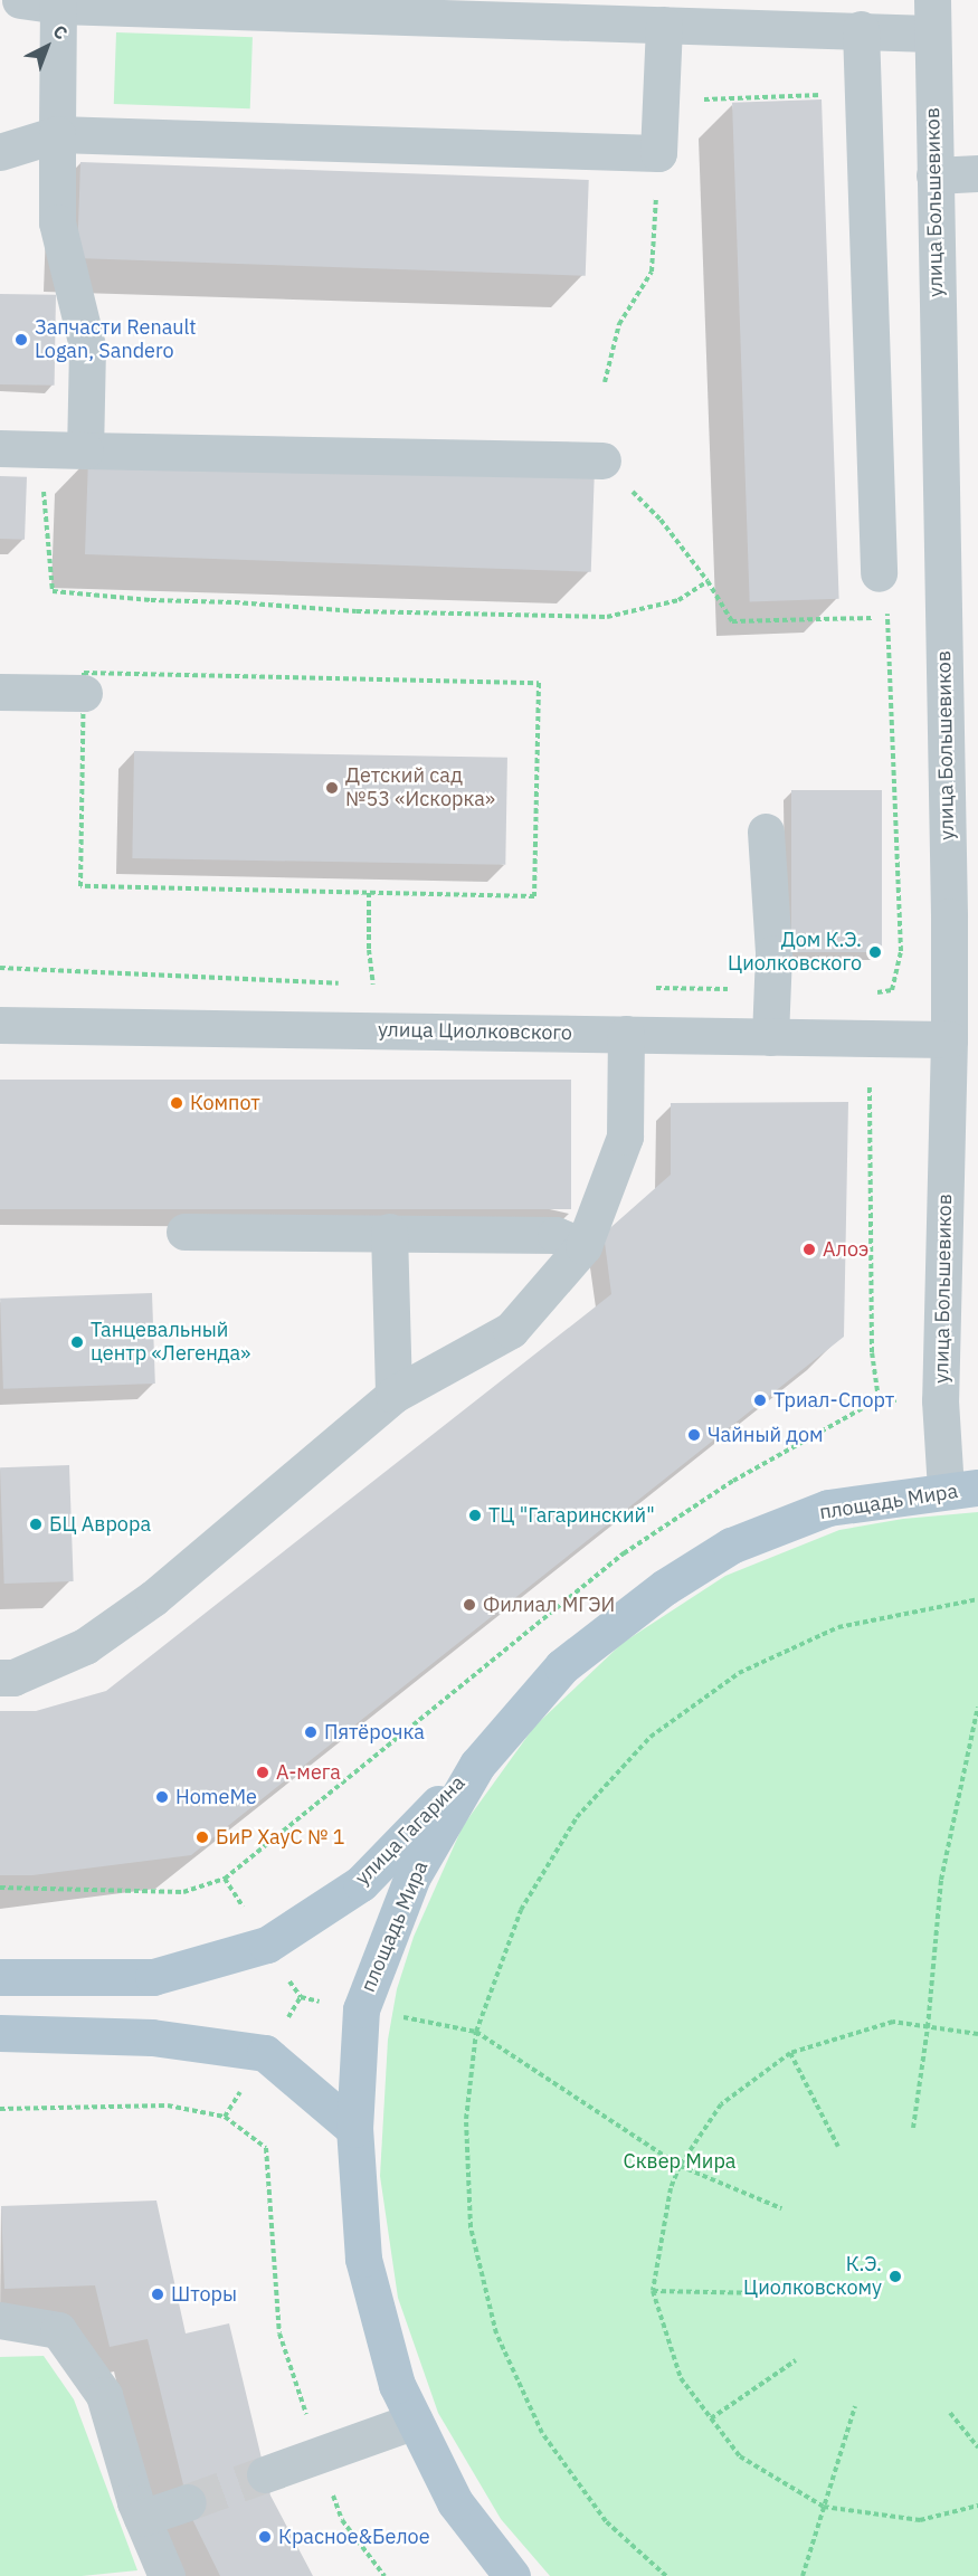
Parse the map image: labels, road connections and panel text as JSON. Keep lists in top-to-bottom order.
{
  "streets": {
    "main road": ["площадь Мира", "улица Гагарина"],
    "street": ["улица Большевиков", "улица Циолковского"]
  },
  "crossings": [
    ["улица Большевиков", "улица Циолковского"],
    ["улица Большевиков", "площадь Мира"],
    ["площадь Мира", "улица Гагарина"]
  ],
  "parks": ["Сквер Мира"],
  "places": [
    "Запчасти Renault Logan, Sandero",
    "Детский сад №53 «Искорка»",
    "Дом К.Э. Циолковского",
    "Компот",
    "Алоэ",
    "Танцевальный центр «Легенда»",
    "Триал-Спорт",
    "Чайный дом",
    "ТЦ \"Гагаринский\"",
    "БЦ Аврора",
    "Филиал МГЭИ",
    "Пятёрочка",
    "А-мега",
    "HomeMe",
    "БиР ХауС № 1",
    "К.Э. Циолковскому",
    "Шторы",
    "Красное&Белое"
  ],
  "north": "top right"
}
